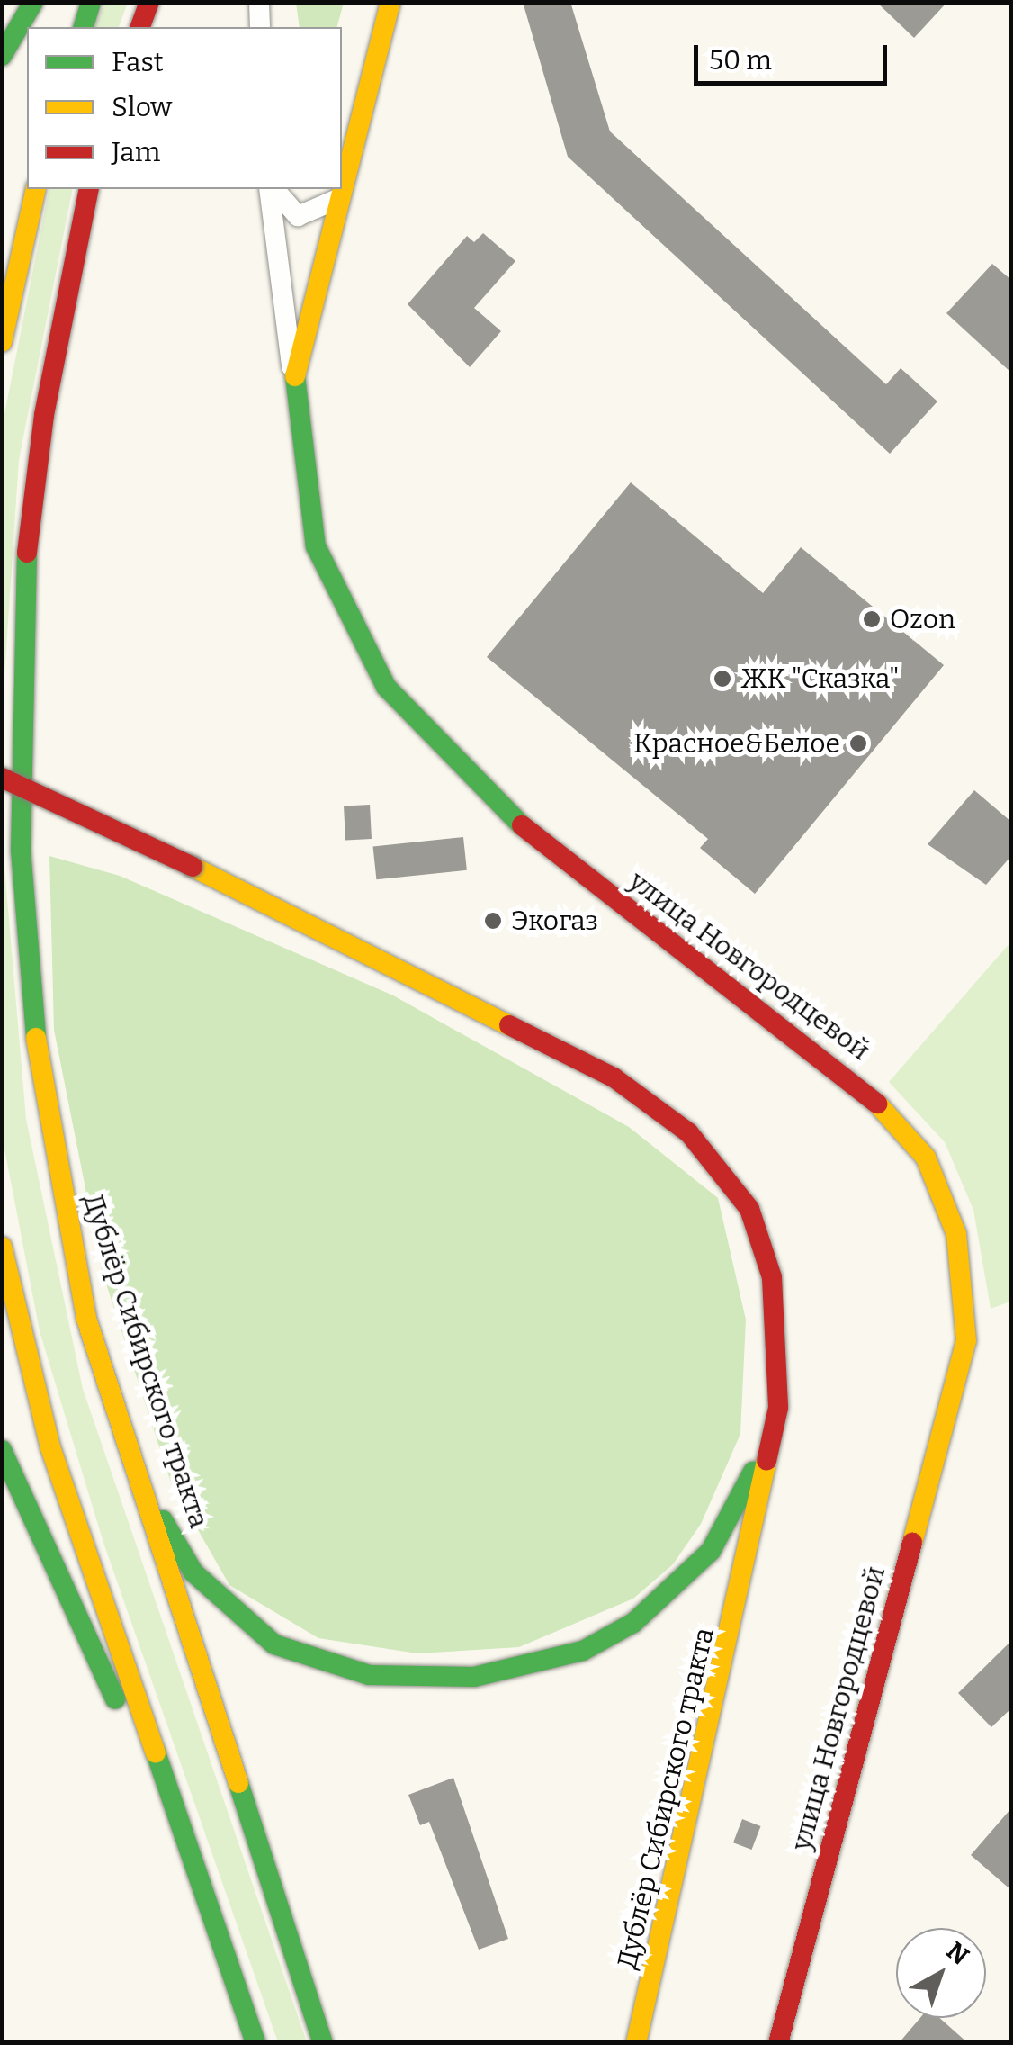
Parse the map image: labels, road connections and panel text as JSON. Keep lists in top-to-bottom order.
{
  "streets": {
    "main road": ["улица Новгородцевой", "Дублёр Сибирского тракта"]
  },
  "places": [
    "Ozon",
    "ЖК \"Сказка\"",
    "Красное&Белое",
    "Экогаз"
  ],
  "legend": ["Fast", "Slow", "Jam"],
  "scale_bar": "50 m",
  "north": "top right"
}
